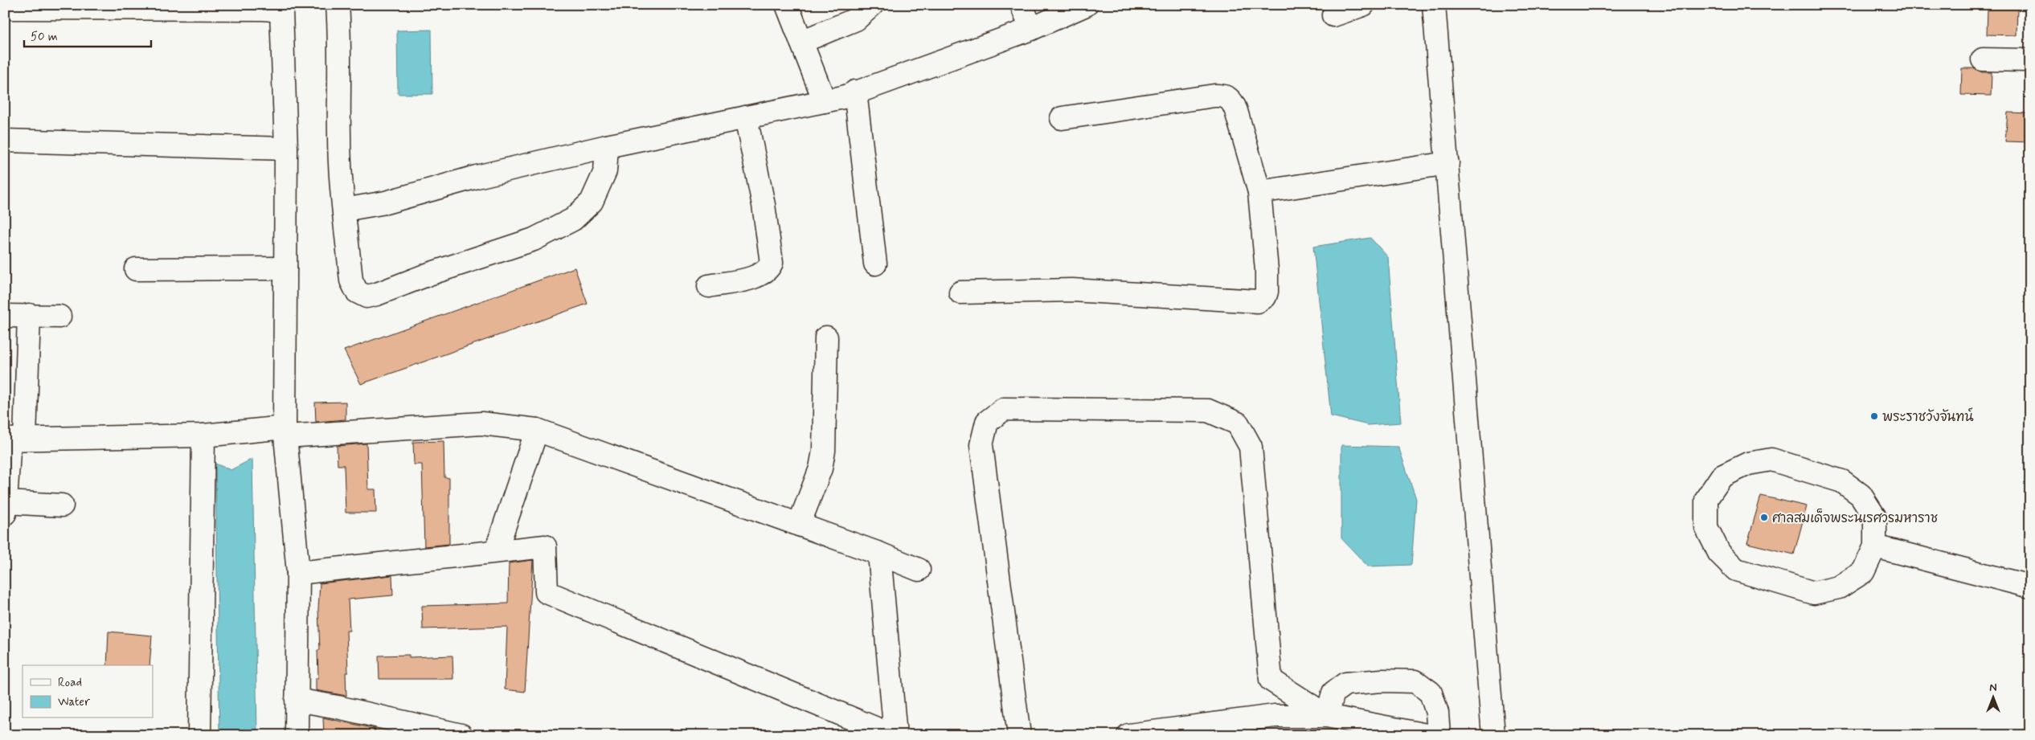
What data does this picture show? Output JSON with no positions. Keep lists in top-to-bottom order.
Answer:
{
  "places": ["พระราชวังจันทน์", "ศาลสมเด็จพระนเรศวรมหาราช"],
  "legend": ["Road", "Water"],
  "scale_bar": "50 m",
  "north": "top"
}
